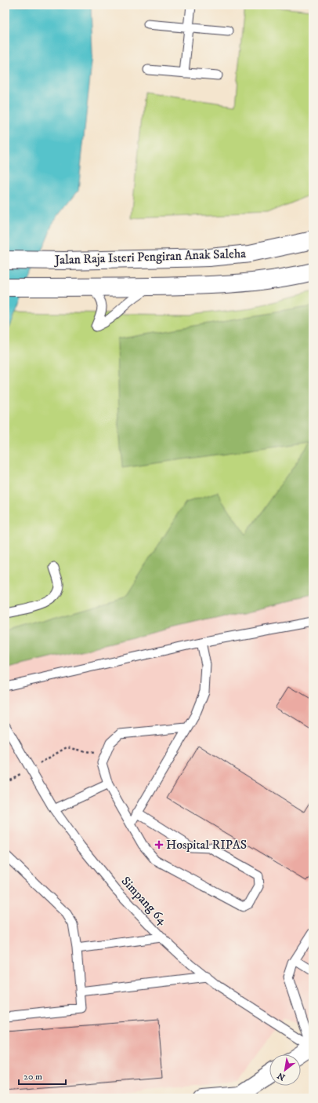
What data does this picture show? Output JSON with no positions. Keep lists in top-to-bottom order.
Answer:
{
  "streets": {
    "main road": ["Jalan Raja Isteri Pengiran Anak Saleha"],
    "lane": ["Simpang 64"]
  },
  "places": {
    "health": ["Hospital RIPAS"]
  },
  "scale_bar": "20 m",
  "north": "bottom left"
}
